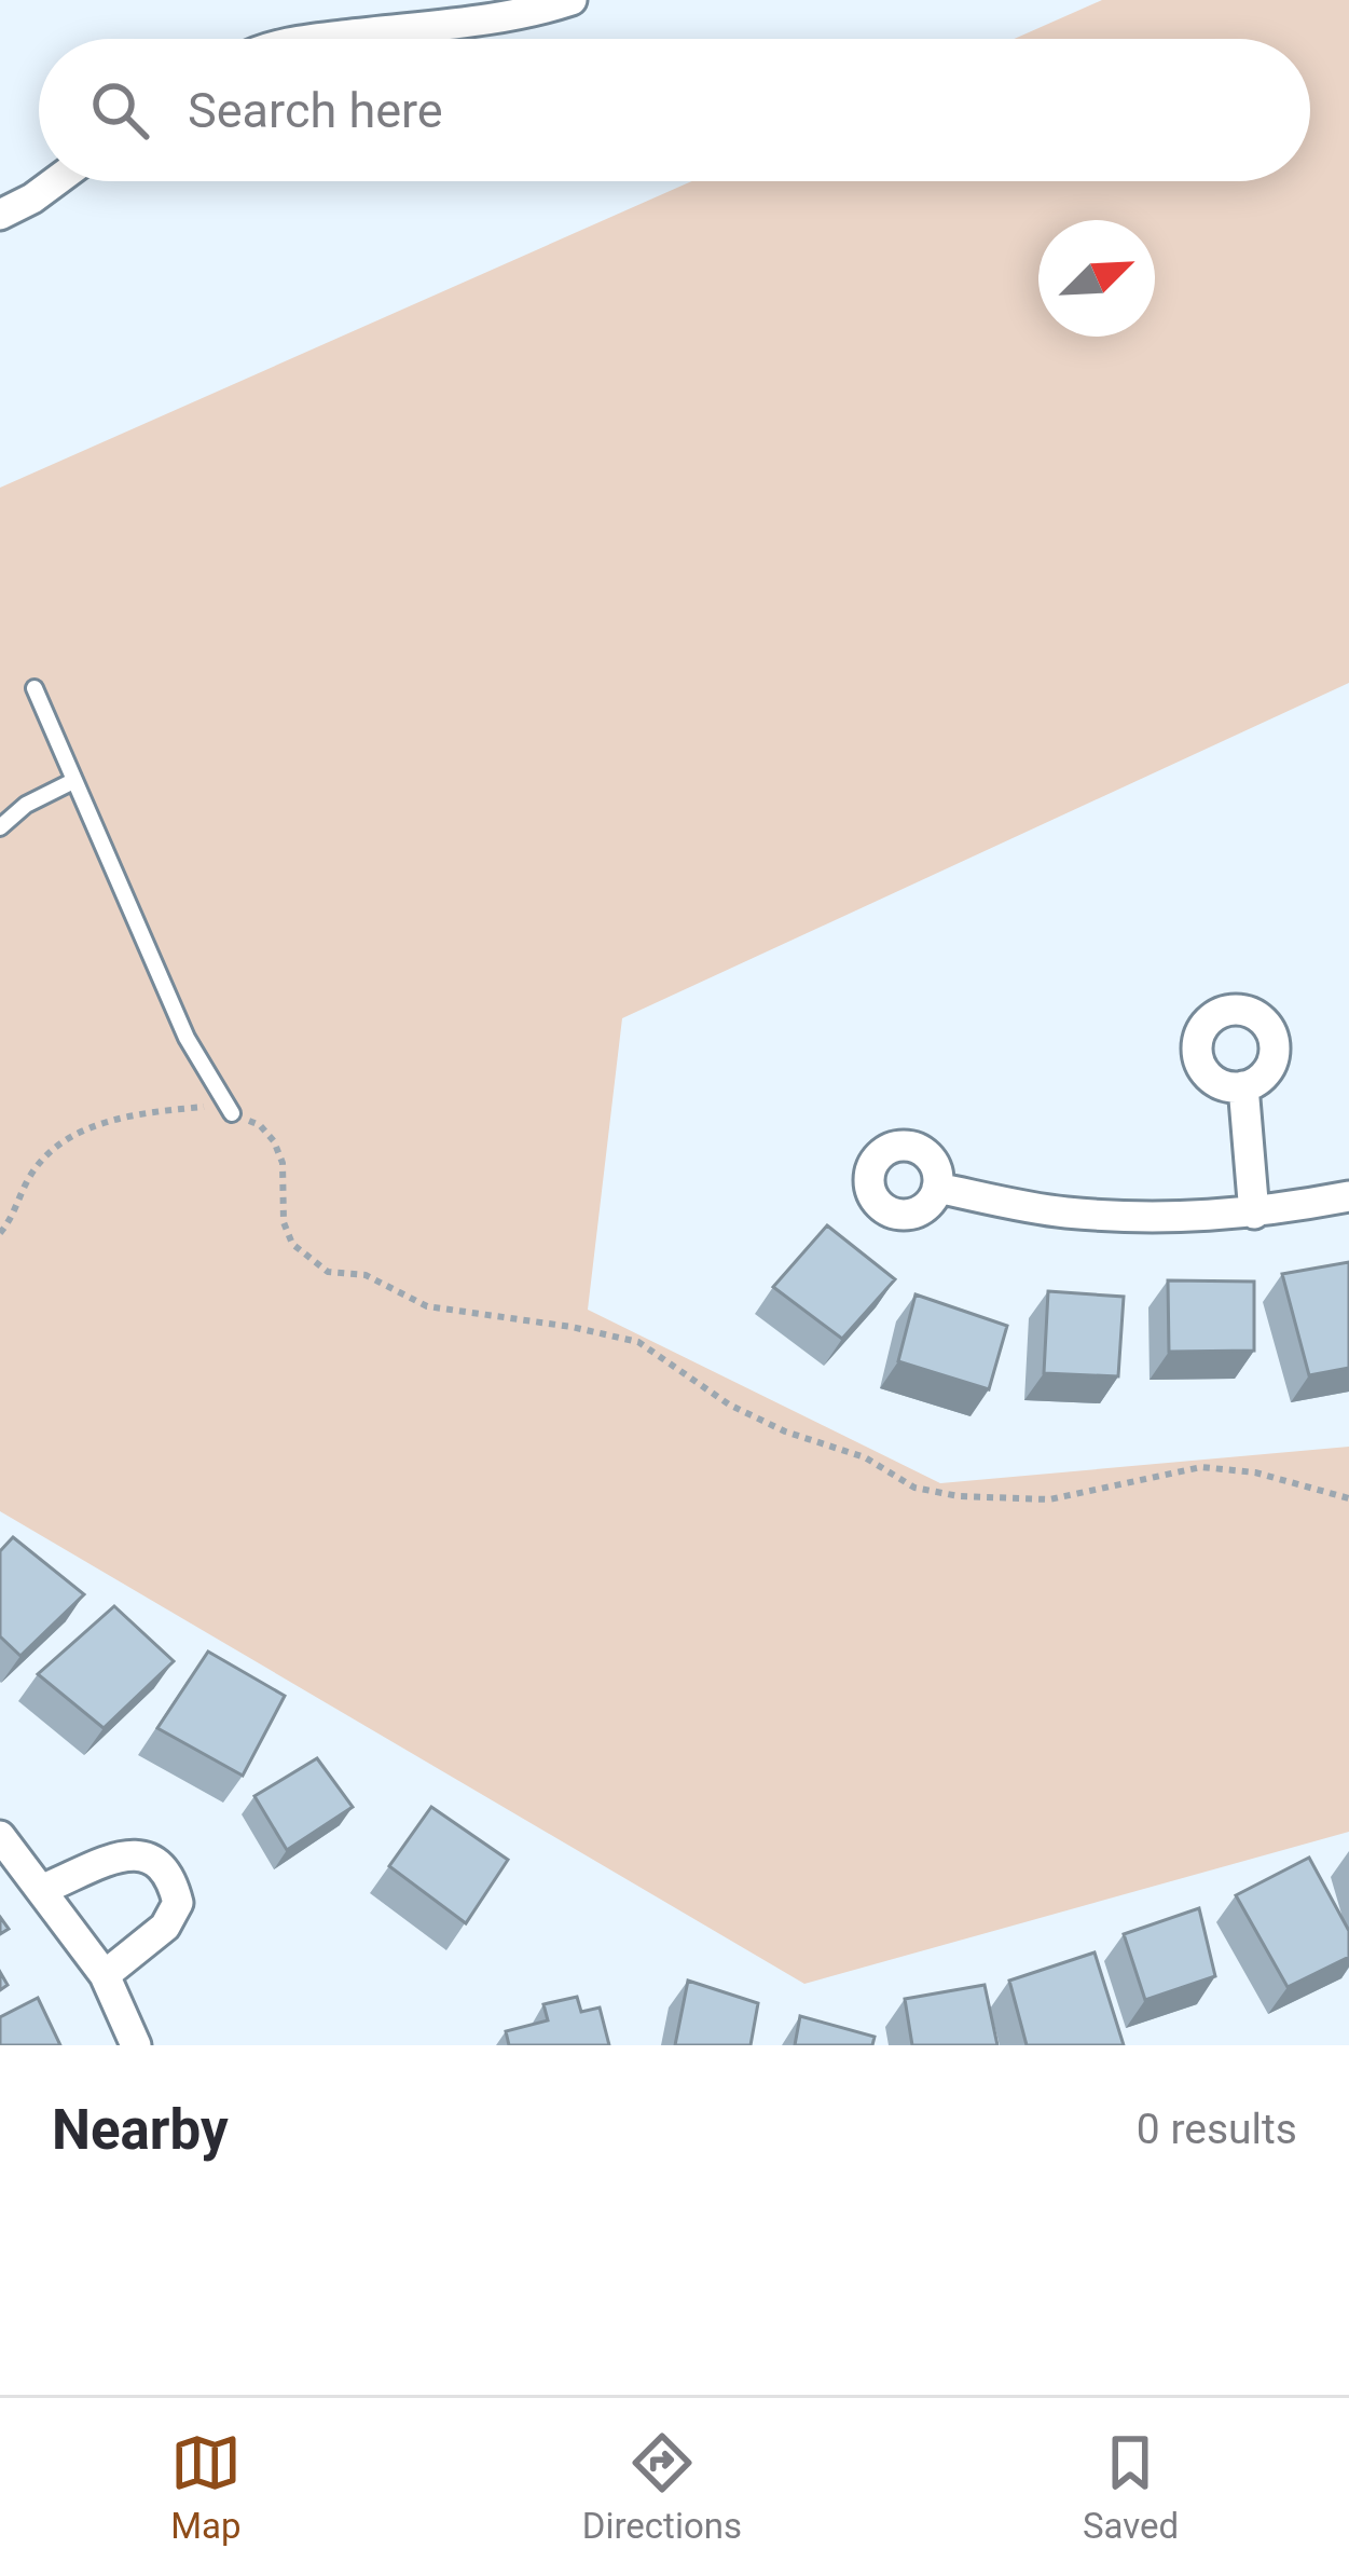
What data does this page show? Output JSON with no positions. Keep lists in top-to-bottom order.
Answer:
{
  "north": "top right",
  "page": {
    "search": "Search here",
    "heading": ["Nearby", "0 results"],
    "nav": ["Map", "Directions", "Saved"]
  }
}
